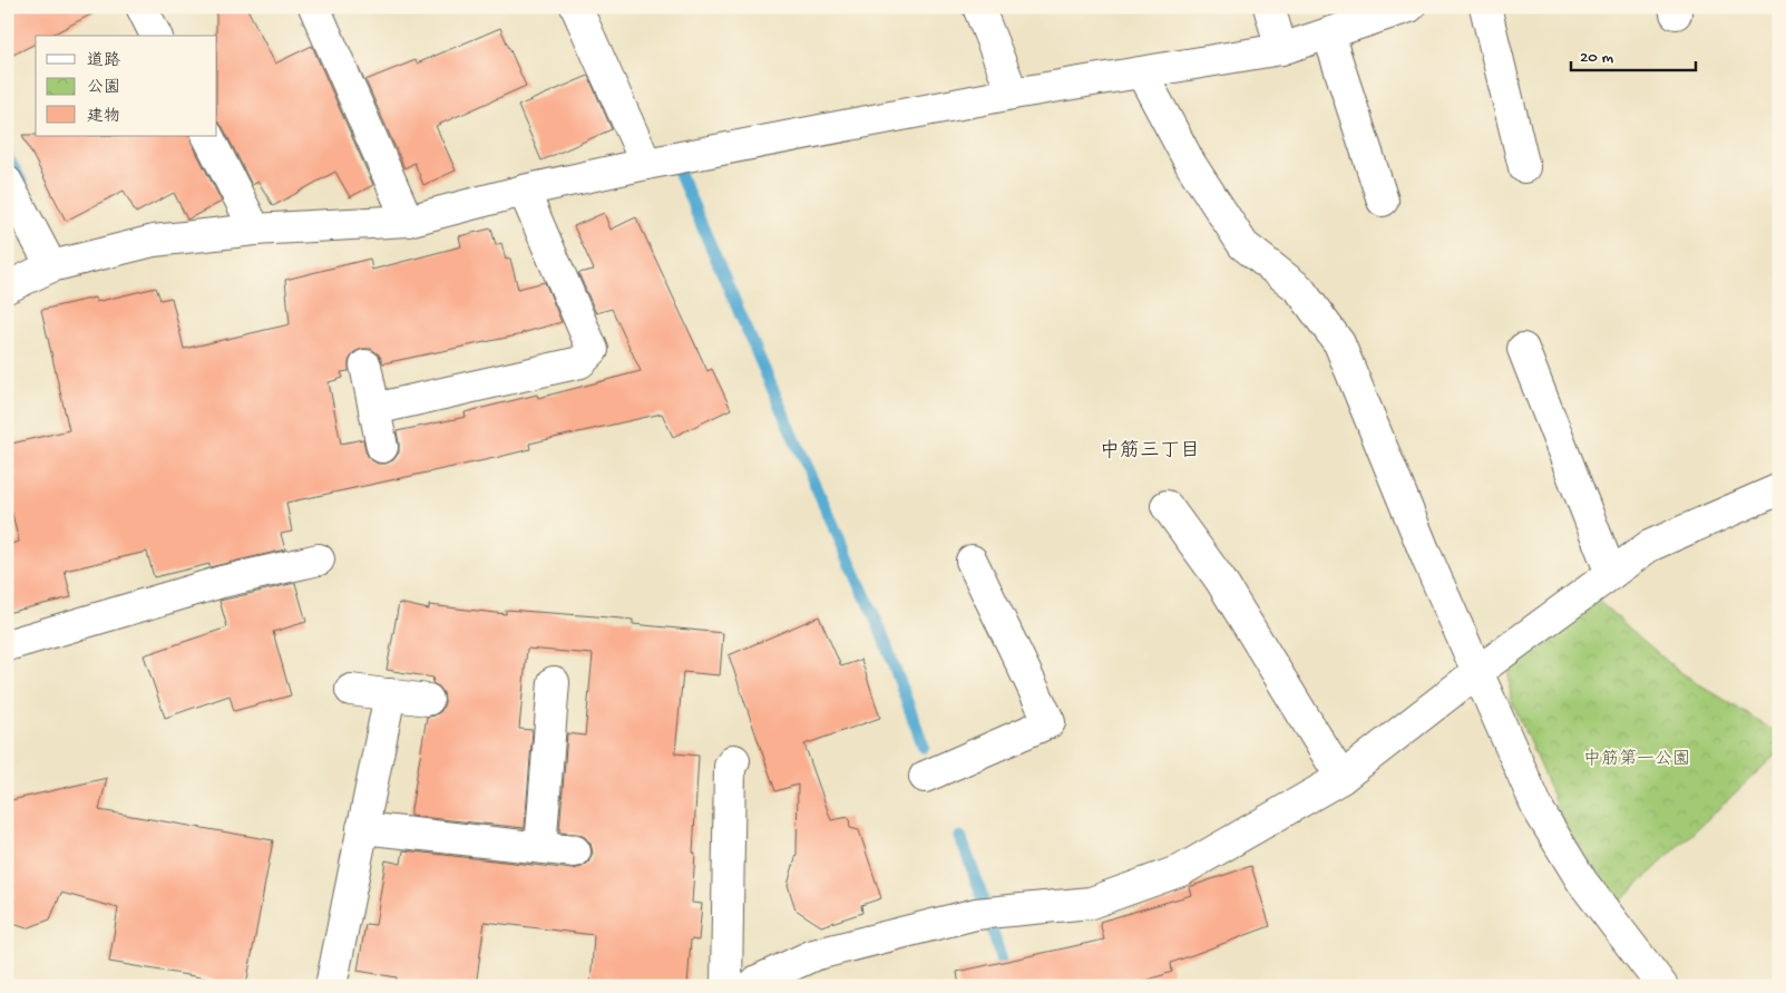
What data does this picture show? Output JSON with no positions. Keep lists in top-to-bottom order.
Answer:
{
  "districts": ["中筋三丁目"],
  "parks": ["中筋第一公園"],
  "legend": ["道路", "公園", "建物"],
  "scale_bar": "20 m"
}
